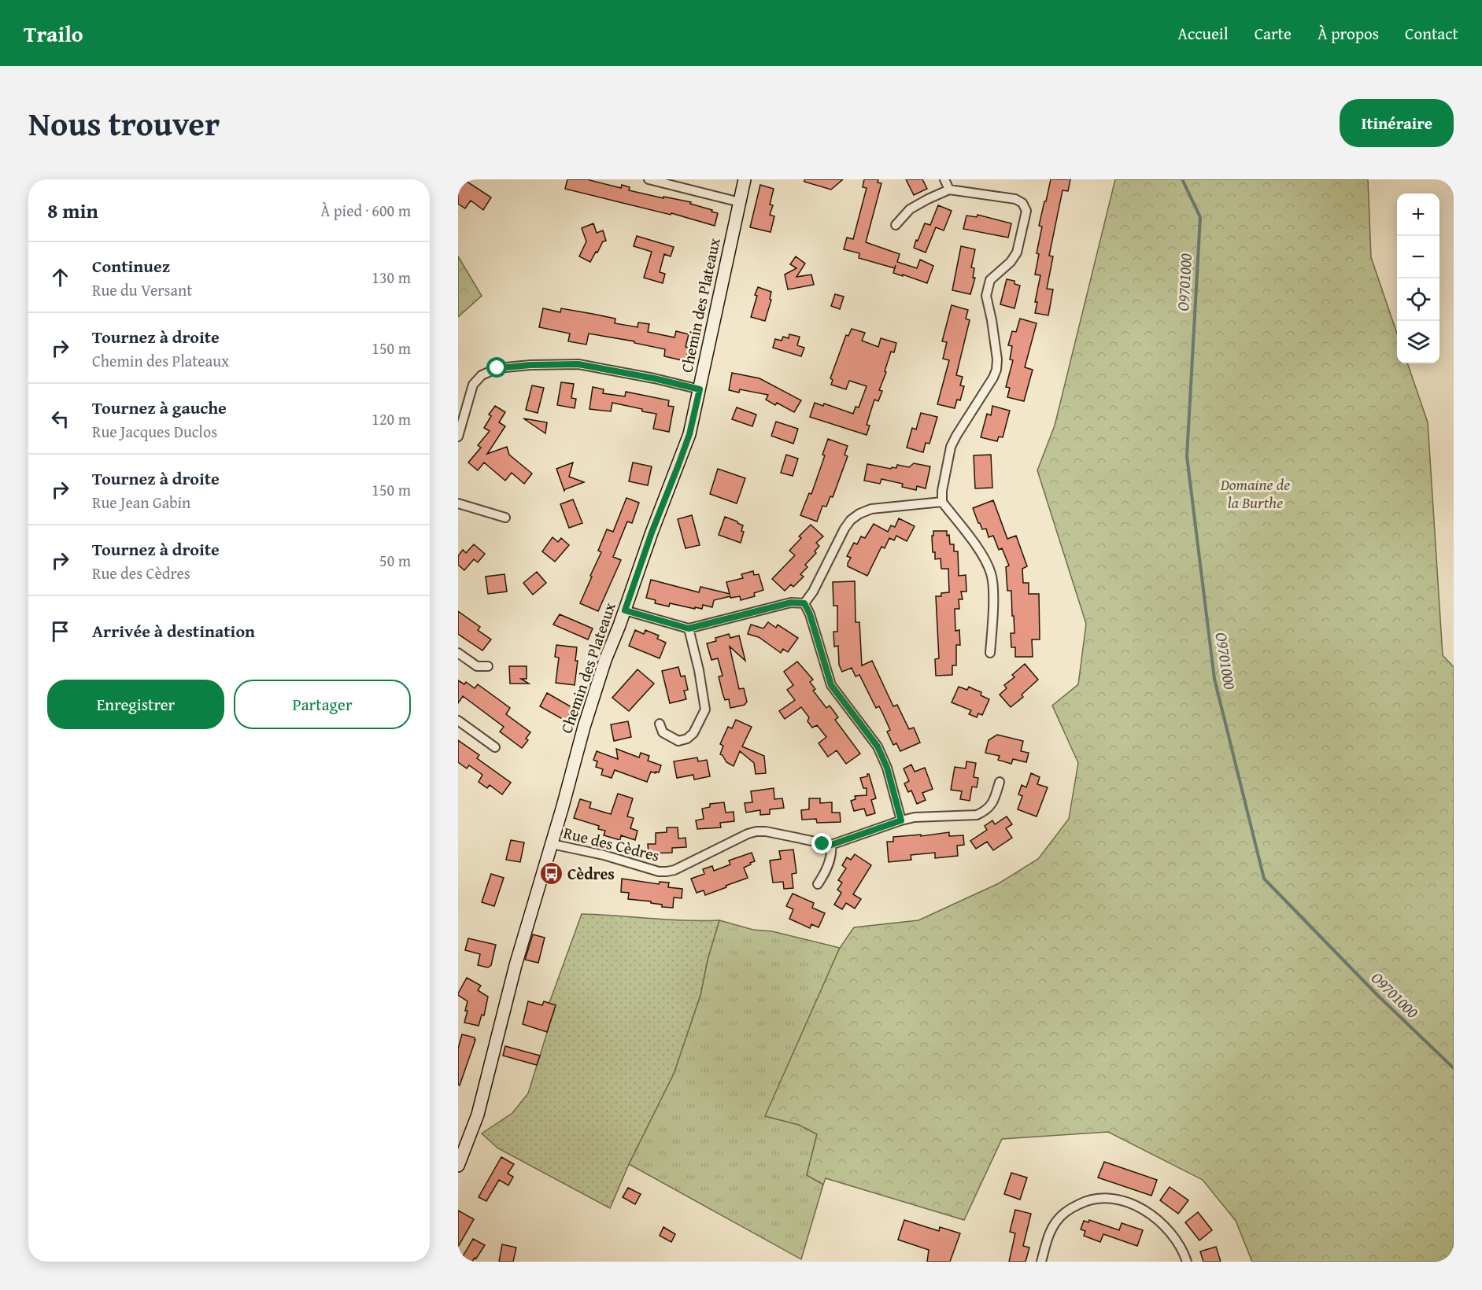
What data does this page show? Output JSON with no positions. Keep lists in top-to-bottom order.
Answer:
{
  "streets": {
    "street": ["Chemin des Plateaux", "Rue des Cèdres"]
  },
  "crossings": [
    ["Chemin des Plateaux", "Rue des Cèdres"]
  ],
  "water": ["O9701000"],
  "parks": ["Domaine de la Burthe"],
  "places": {
    "bus stop": ["Cèdres"]
  },
  "page": {
    "header": "Trailo",
    "nav": [
      "Accueil",
      "Carte",
      "À propos",
      "Contact"
    ],
    "title": "Nous trouver",
    "buttons": [
      "Itinéraire",
      ["Enregistrer", "Partager"]
    ],
    "heading": ["8 min", "À pied · 600 m"],
    "map_buttons": ["+", "−"],
    "list": [
      ["Continuez", "Rue du Versant", "130 m"],
      ["Tournez à droite", "Chemin des Plateaux", "150 m"],
      ["Tournez à gauche", "Rue Jacques Duclos", "120 m"],
      ["Tournez à droite", "Rue Jean Gabin", "150 m"],
      ["Tournez à droite", "Rue des Cèdres", "50 m"],
      "Arrivée à destination"
    ]
  }
}
